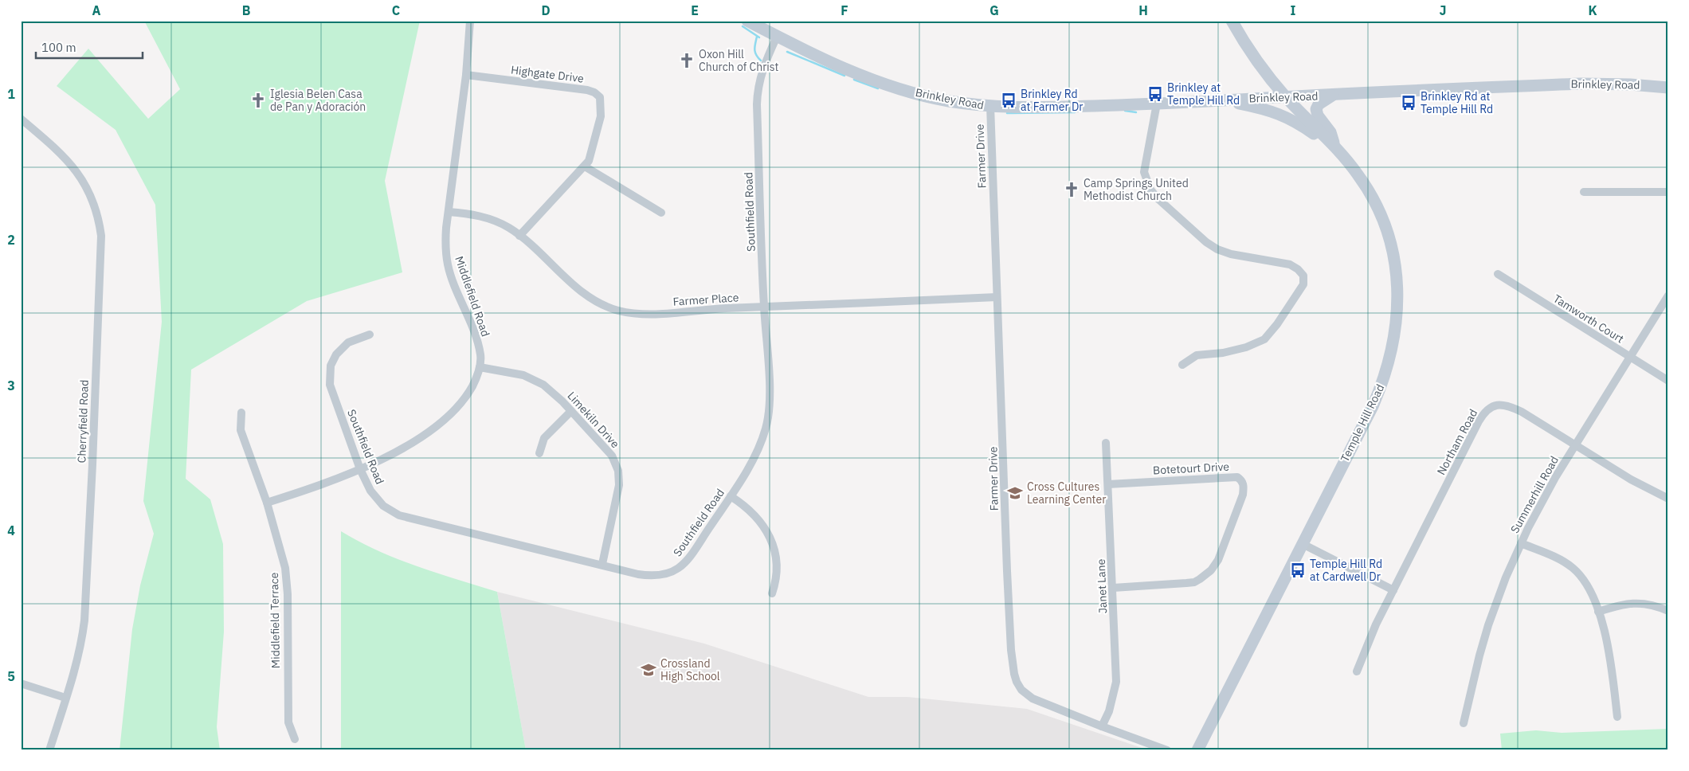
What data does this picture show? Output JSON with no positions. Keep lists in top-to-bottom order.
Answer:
{
  "streets": {
    "main road": ["Brinkley Road", "Temple Hill Road"],
    "street": [
      "Highgate Drive",
      "Farmer Drive",
      "Southfield Road",
      "Middlefield Road",
      "Farmer Place",
      "Tamworth Court",
      "Limekiln Drive",
      "Cherryfield Road",
      "Northam Road",
      "Botetourt Drive",
      "Summerhill Road",
      "Janet Lane",
      "Middlefield Terrace"
    ]
  },
  "crossings": [
    ["Highgate Drive", "Middlefield Road"],
    ["Highgate Drive", "Farmer Place"],
    ["Brinkley Road", "Farmer Drive"],
    ["Brinkley Road", "Southfield Road"],
    ["Brinkley Road", "Temple Hill Road"],
    ["Farmer Drive", "Farmer Place"],
    ["Farmer Drive", "Janet Lane"],
    ["Southfield Road", "Middlefield Road"],
    ["Southfield Road", "Farmer Place"],
    ["Southfield Road", "Limekiln Drive"],
    ["Middlefield Road", "Farmer Place"],
    ["Middlefield Road", "Limekiln Drive"],
    ["Middlefield Road", "Middlefield Terrace"],
    ["Tamworth Court", "Summerhill Road"],
    ["Northam Road", "Summerhill Road"],
    ["Botetourt Drive", "Janet Lane"]
  ],
  "places": {
    "church": ["Oxon Hill Church of Christ", "Iglesia Belen Casa de Pan y Adoración", "Camp Springs United Methodist Church"],
    "bus stop": [
      "Brinkley at Temple Hill Rd",
      "Brinkley Rd at Farmer Dr",
      "Brinkley Rd at Temple Hill Rd",
      "Temple Hill Rd at Cardwell Dr"
    ],
    "school or university": ["Cross Cultures Learning Center", "Crossland High School"]
  },
  "scale_bar": "100 m",
  "grid": {
    "columns": [
      "A",
      "B",
      "C",
      "D",
      "E",
      "F",
      "G",
      "H",
      "I",
      "J",
      "K"
    ],
    "rows": [
      "1",
      "2",
      "3",
      "4",
      "5"
    ]
  }
}
